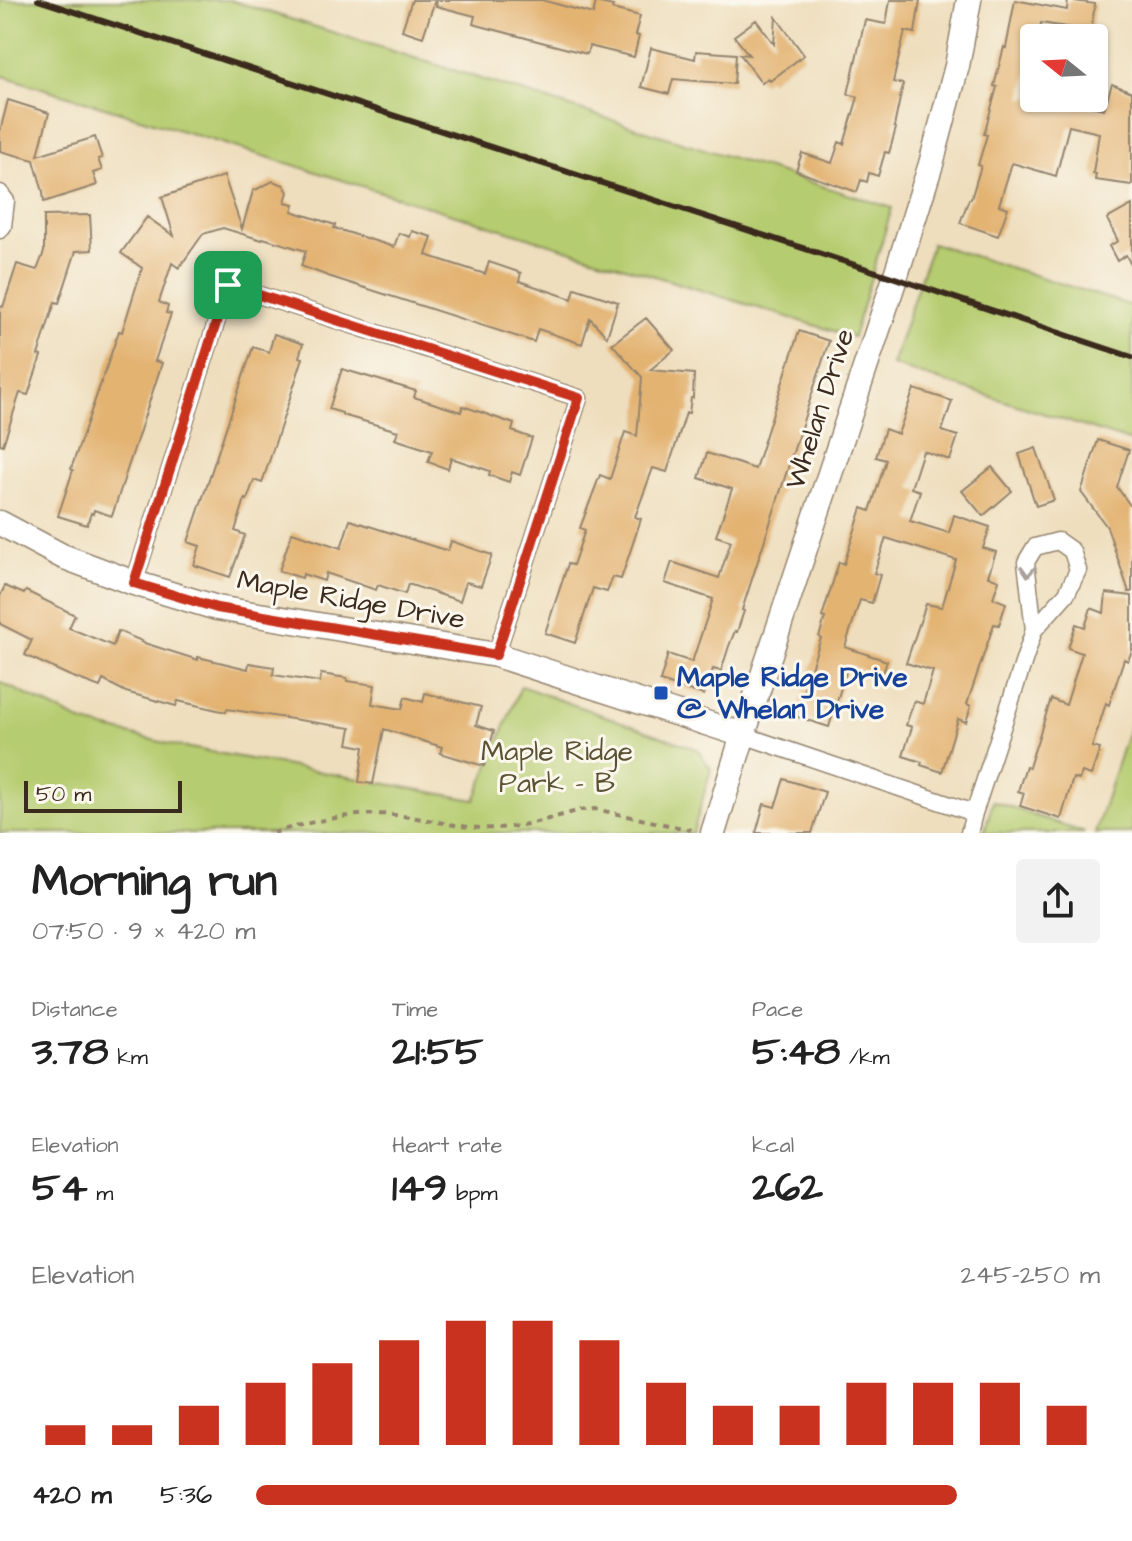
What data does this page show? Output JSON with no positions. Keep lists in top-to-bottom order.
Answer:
{
  "streets": {
    "street": ["Whelan Drive", "Maple Ridge Drive"]
  },
  "crossings": [
    ["Whelan Drive", "Maple Ridge Drive"]
  ],
  "parks": ["Maple Ridge Park - B"],
  "places": {
    "transit": ["Maple Ridge Drive @ Whelan Drive"]
  },
  "scale_bar": "50 m",
  "north": "left",
  "page": {
    "scale": "50 m",
    "heading": ["Morning run", "07:50 · 9 × 420 m"],
    "stats": [
      ["Distance", "3.78 km"],
      ["Time", "21:55"],
      ["Pace", "5:48 /km"],
      ["Elevation", "54 m"],
      ["Heart rate", "149 bpm"],
      ["kcal", "262"]
    ],
    "chart": ["Elevation", "245–250 m"],
    "list": [
      {
        "name": "420 m",
        "note": "5:36"
      }
    ]
  }
}
